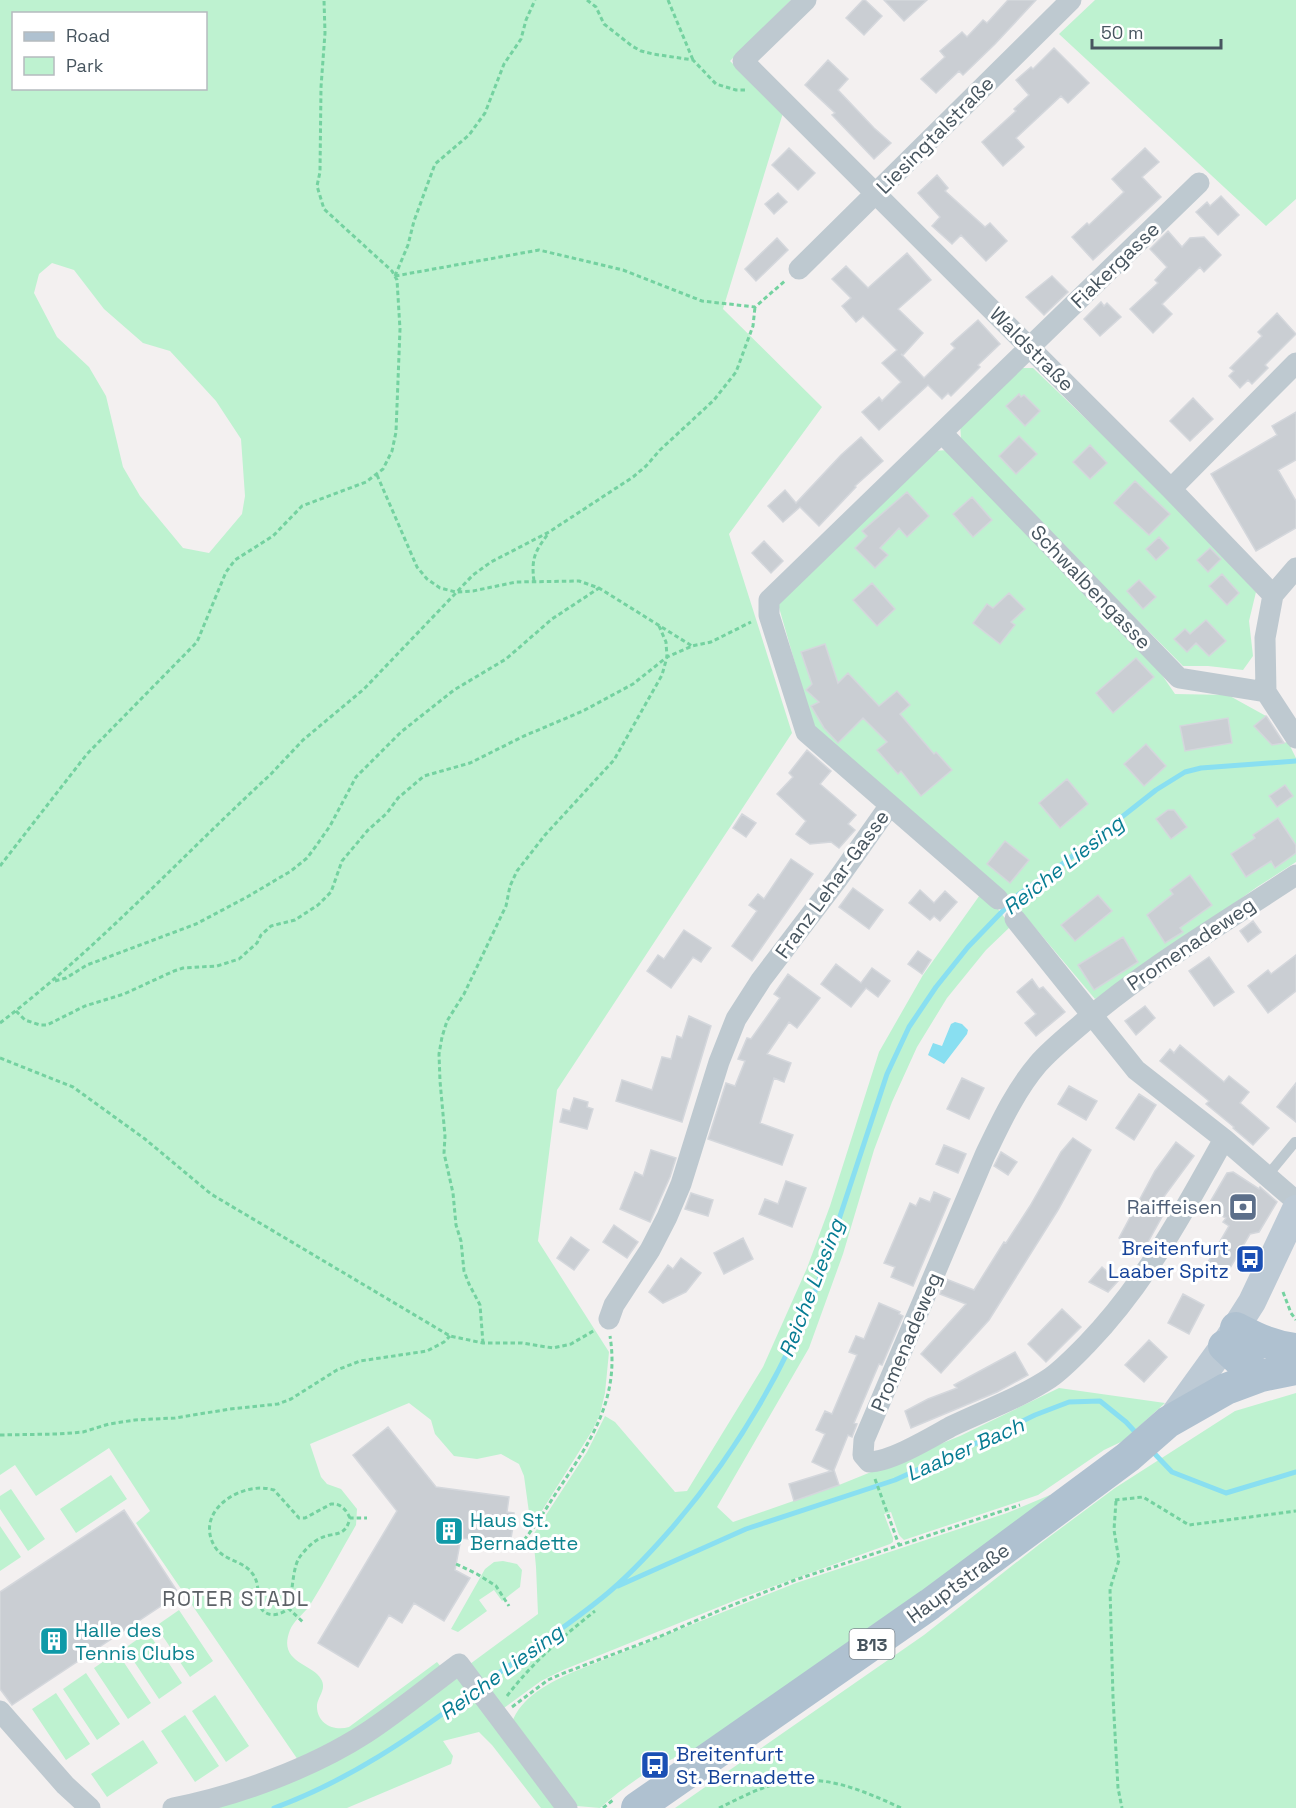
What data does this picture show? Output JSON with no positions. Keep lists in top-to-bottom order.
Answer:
{
  "streets": {
    "main road": ["Hauptstraße", "B13"],
    "street": [
      "Liesingtalstraße",
      "Fiakergasse",
      "Waldstraße",
      "Schwalbengasse",
      "Franz Lehar-Gasse",
      "Promenadeweg"
    ]
  },
  "crossings": [
    ["Liesingtalstraße", "Waldstraße"],
    ["Fiakergasse", "Waldstraße"],
    ["Hauptstraße", "B13"]
  ],
  "districts": ["ROTER STADL"],
  "water": ["Reiche Liesing", "Laaber Bach"],
  "places": {
    "bank": ["Raiffeisen"],
    "bus stop": ["Breitenfurt Laaber Spitz", "Breitenfurt St. Bernadette"],
    "building": ["Haus St. Bernadette", "Halle des Tennis Clubs"]
  },
  "legend": ["Road", "Park"],
  "scale_bar": "50 m"
}
